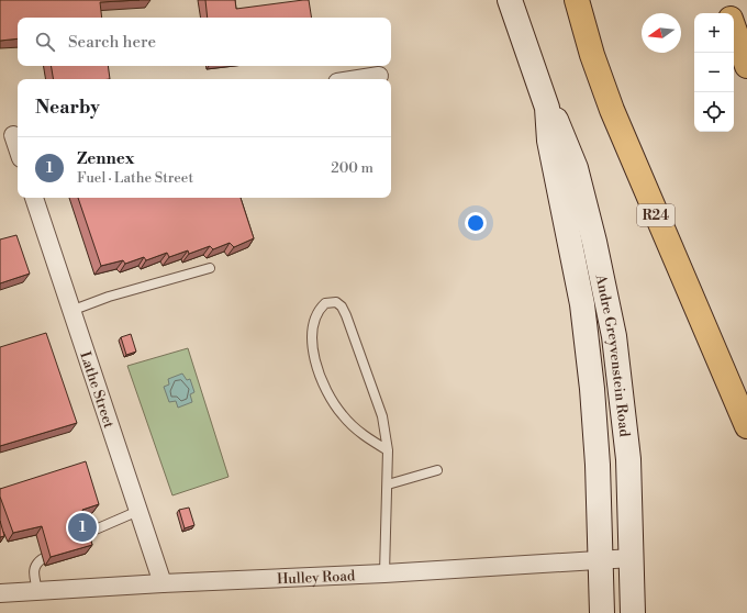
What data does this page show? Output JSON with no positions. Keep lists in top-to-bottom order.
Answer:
{
  "streets": {
    "highway": ["R24"],
    "main road": ["Andre Greyvenstein Road"],
    "street": ["Lathe Street", "Hulley Road"]
  },
  "crossings": [
    ["Andre Greyvenstein Road", "Hulley Road"],
    ["Lathe Street", "Hulley Road"]
  ],
  "north": "left",
  "page": {
    "map_buttons": ["+", "−"],
    "search": "Search here",
    "heading": "Nearby",
    "list": [
      {
        "mark": "1",
        "name": "Zennex",
        "note": "Fuel · Lathe Street",
        "value": "200 m"
      }
    ],
    "pins": "1"
  }
}
